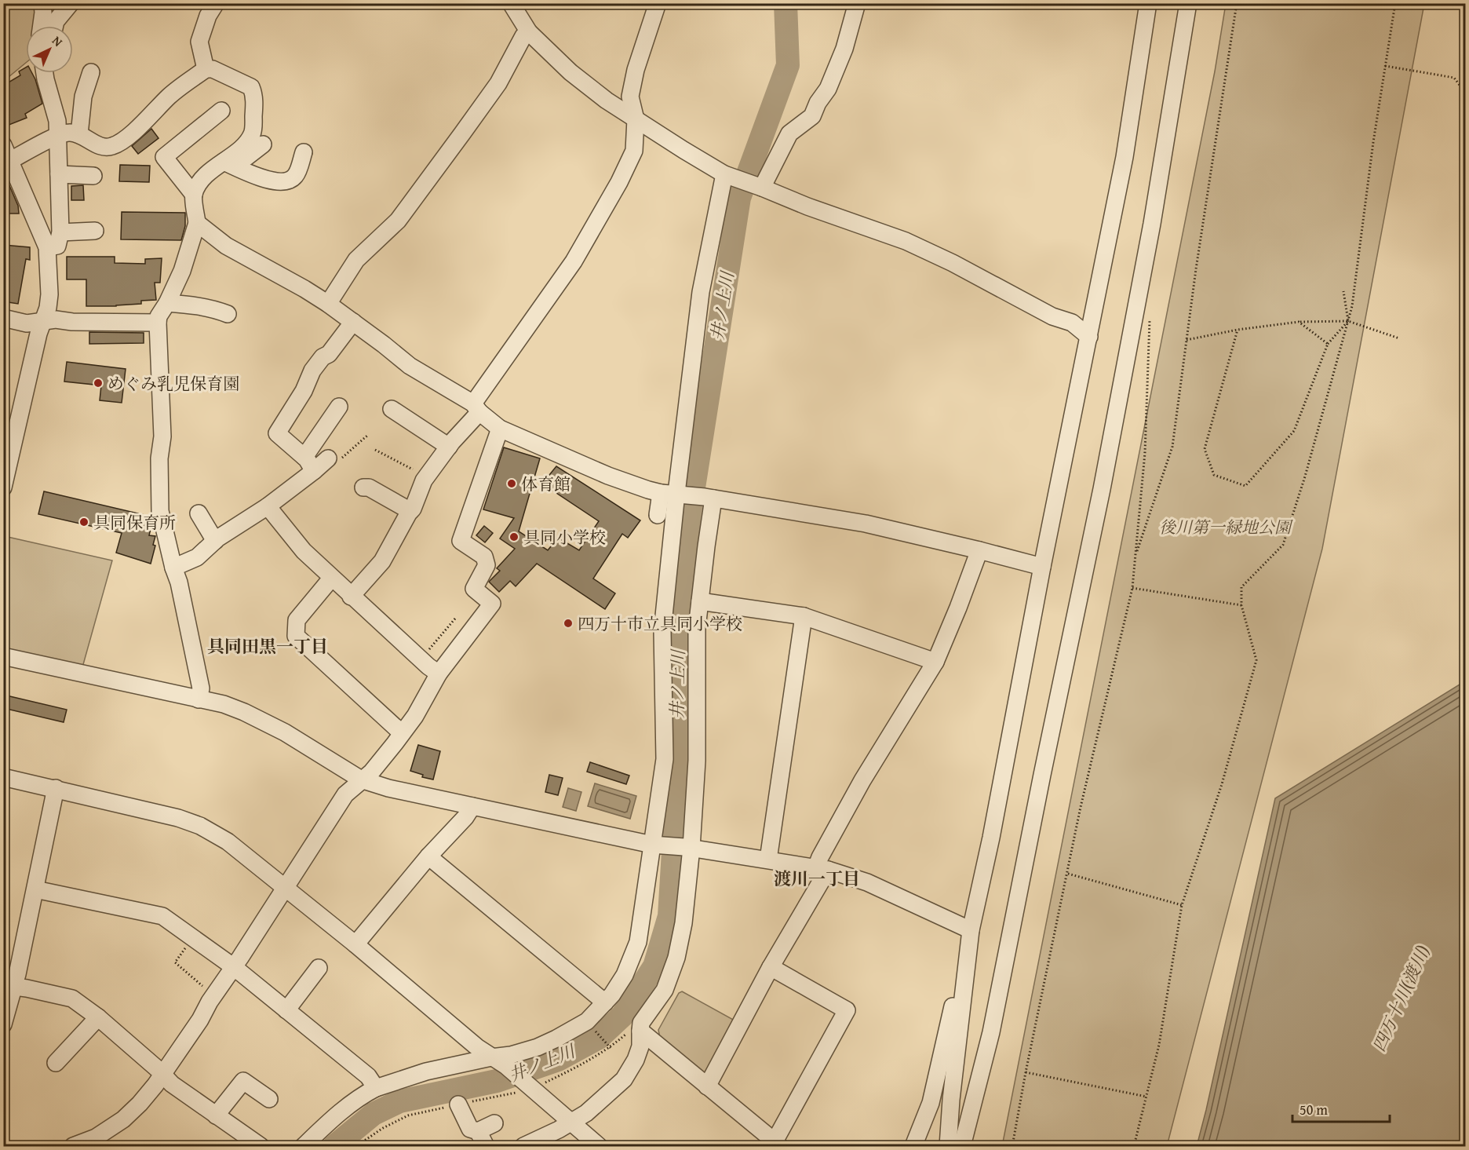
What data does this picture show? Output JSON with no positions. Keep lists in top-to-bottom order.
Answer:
{
  "districts": ["具同田黒一丁目", "渡川一丁目"],
  "water": ["井ノ上川", "四万十川(渡川)"],
  "parks": ["後川第一緑地公園"],
  "places": [
    "めぐみ乳児保育園",
    "体育館",
    "具同保育所",
    "具同小学校",
    "四万十市立具同小学校"
  ],
  "scale_bar": "50 m",
  "north": "top right"
}
